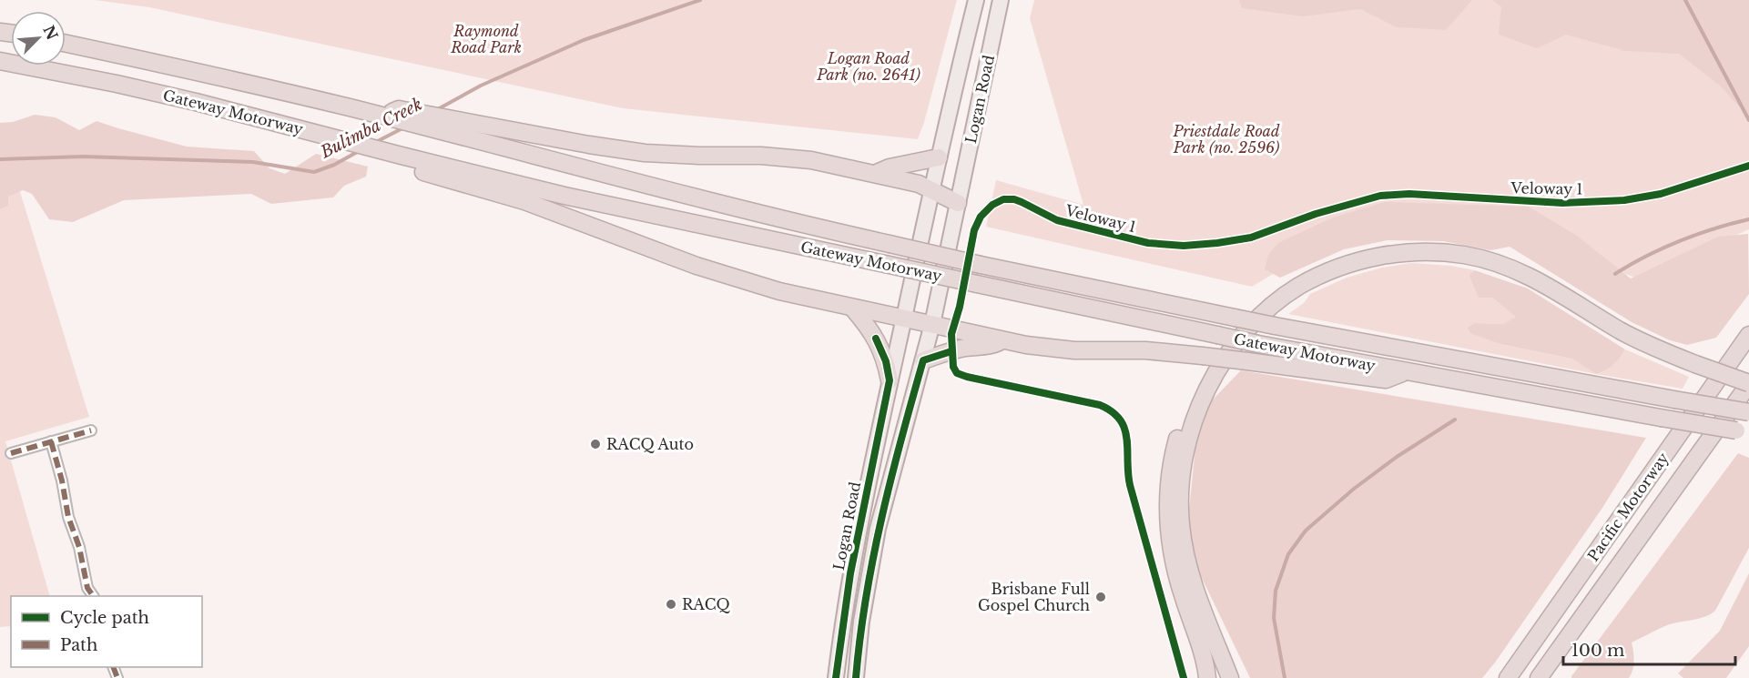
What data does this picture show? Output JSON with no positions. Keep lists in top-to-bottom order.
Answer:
{
  "streets": {
    "highway": ["Gateway Motorway", "Pacific Motorway"],
    "main road": ["Logan Road"],
    "cycle path": ["Veloway 1"]
  },
  "water": ["Bulimba Creek"],
  "parks": ["Raymond Road Park", "Logan Road Park (no. 2641)", "Priestdale Road Park (no. 2596)"],
  "places": ["RACQ Auto", "Brisbane Full Gospel Church", "RACQ"],
  "legend": ["Cycle path", "Path"],
  "scale_bar": "100 m",
  "north": "top right"
}
